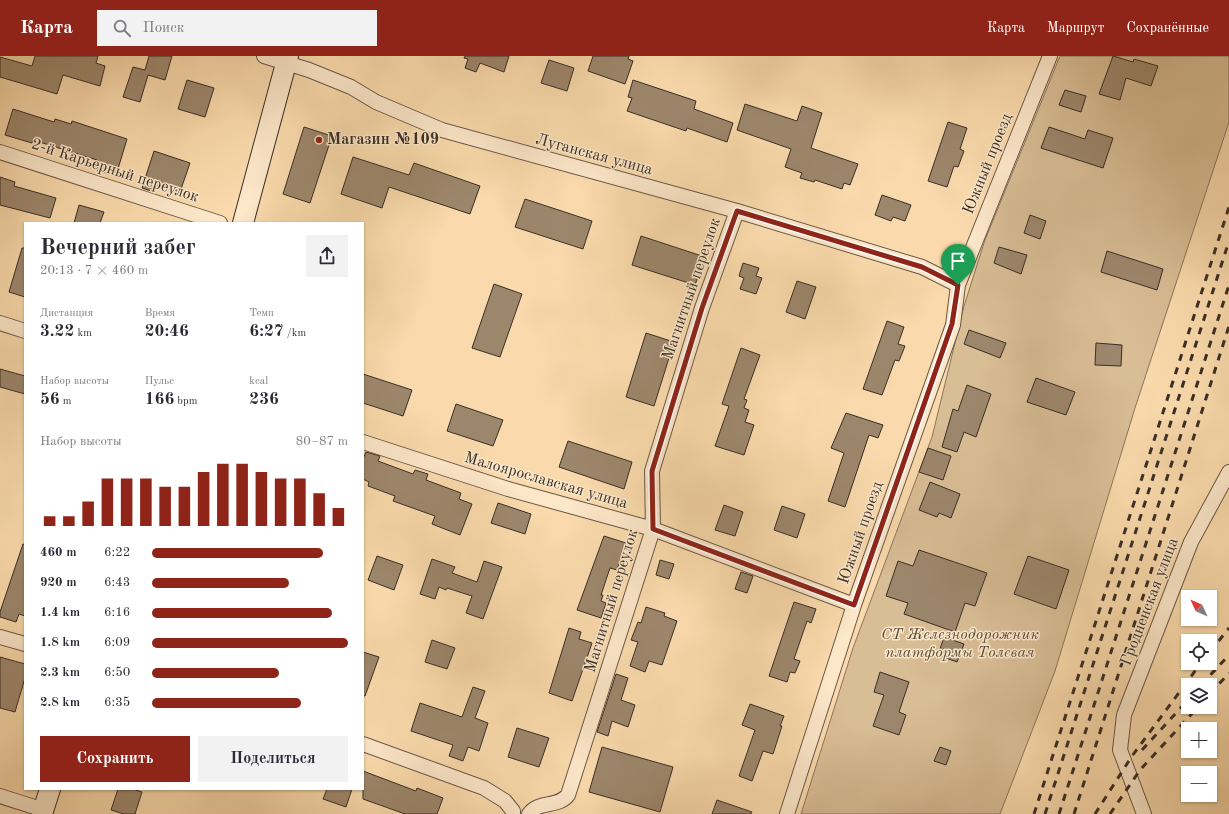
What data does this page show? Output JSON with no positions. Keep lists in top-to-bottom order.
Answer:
{
  "streets": {
    "street": [
      "Луганская улица",
      "Южный проезд",
      "2-й Карьерный переулок",
      "Магнитный переулок",
      "Малоярославская улица",
      "Гродненская улица"
    ]
  },
  "crossings": [
    ["Луганская улица", "Южный проезд"],
    ["Луганская улица", "Магнитный переулок"],
    ["Южный проезд", "Малоярославская улица"],
    ["Магнитный переулок", "Малоярославская улица"]
  ],
  "parks": ["СТ Железнодорожник платформы Толевая"],
  "places": ["Магазин №109"],
  "north": "top left",
  "page": {
    "header": "Карта",
    "search": "Поиск",
    "nav": ["Карта", "Маршрут", "Сохранённые"],
    "heading": ["Вечерний забег", "20:13 · 7 × 460 m"],
    "stats": [
      ["Дистанция", "3.22 km"],
      ["Время", "20:46"],
      ["Темп", "6:27 /km"],
      ["Набор высоты", "56 m"],
      ["Пульс", "166 bpm"],
      ["kcal", "236"]
    ],
    "chart": ["Набор высоты", "80–87 m"],
    "list": [
      {
        "name": "460 m",
        "note": "6:22"
      },
      {
        "name": "920 m",
        "note": "6:43"
      },
      {
        "name": "1.4 km",
        "note": "6:16"
      },
      {
        "name": "1.8 km",
        "note": "6:09"
      },
      {
        "name": "2.3 km",
        "note": "6:50"
      },
      {
        "name": "2.8 km",
        "note": "6:35"
      }
    ],
    "map_buttons": ["+", "−"],
    "buttons": ["Сохранить", "Поделиться"]
  }
}
